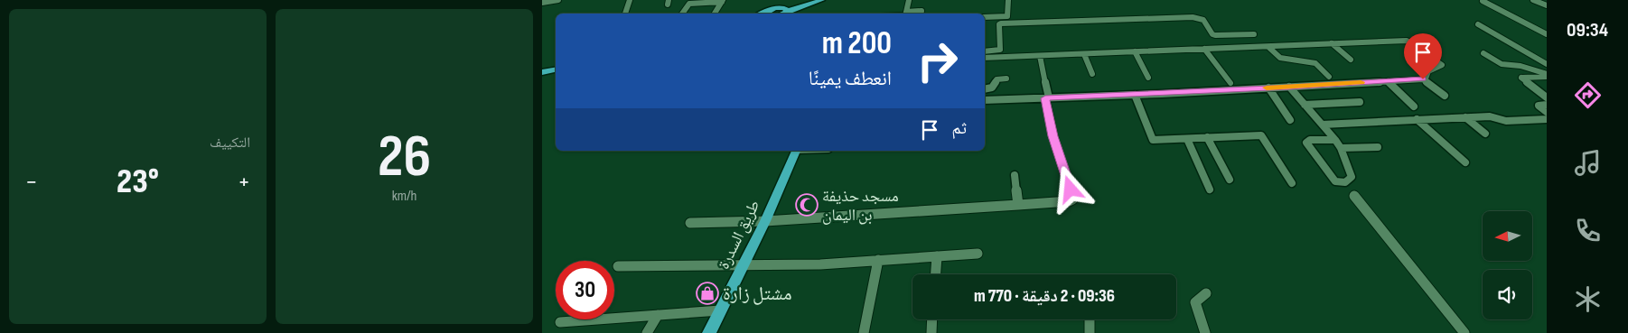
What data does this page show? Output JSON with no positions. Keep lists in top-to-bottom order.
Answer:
{
  "streets": {
    "main road": ["طريق السدرة"]
  },
  "places": {
    "mosque": ["مسجد حذيفة بن اليمان"],
    "shop": ["مشتل زارة"]
  },
  "north": "left",
  "page": {
    "tabs": "09:34",
    "tile": [
      ["26", "km/h"],
      "التكييف"
    ],
    "turn": ["200 m", "انعطف يمينًا"],
    "then": "ثم",
    "heat": ["−", "23°", "+"],
    "limit": "30",
    "trip": "09:36 · 2 دقيقة · 770 m"
  }
}
